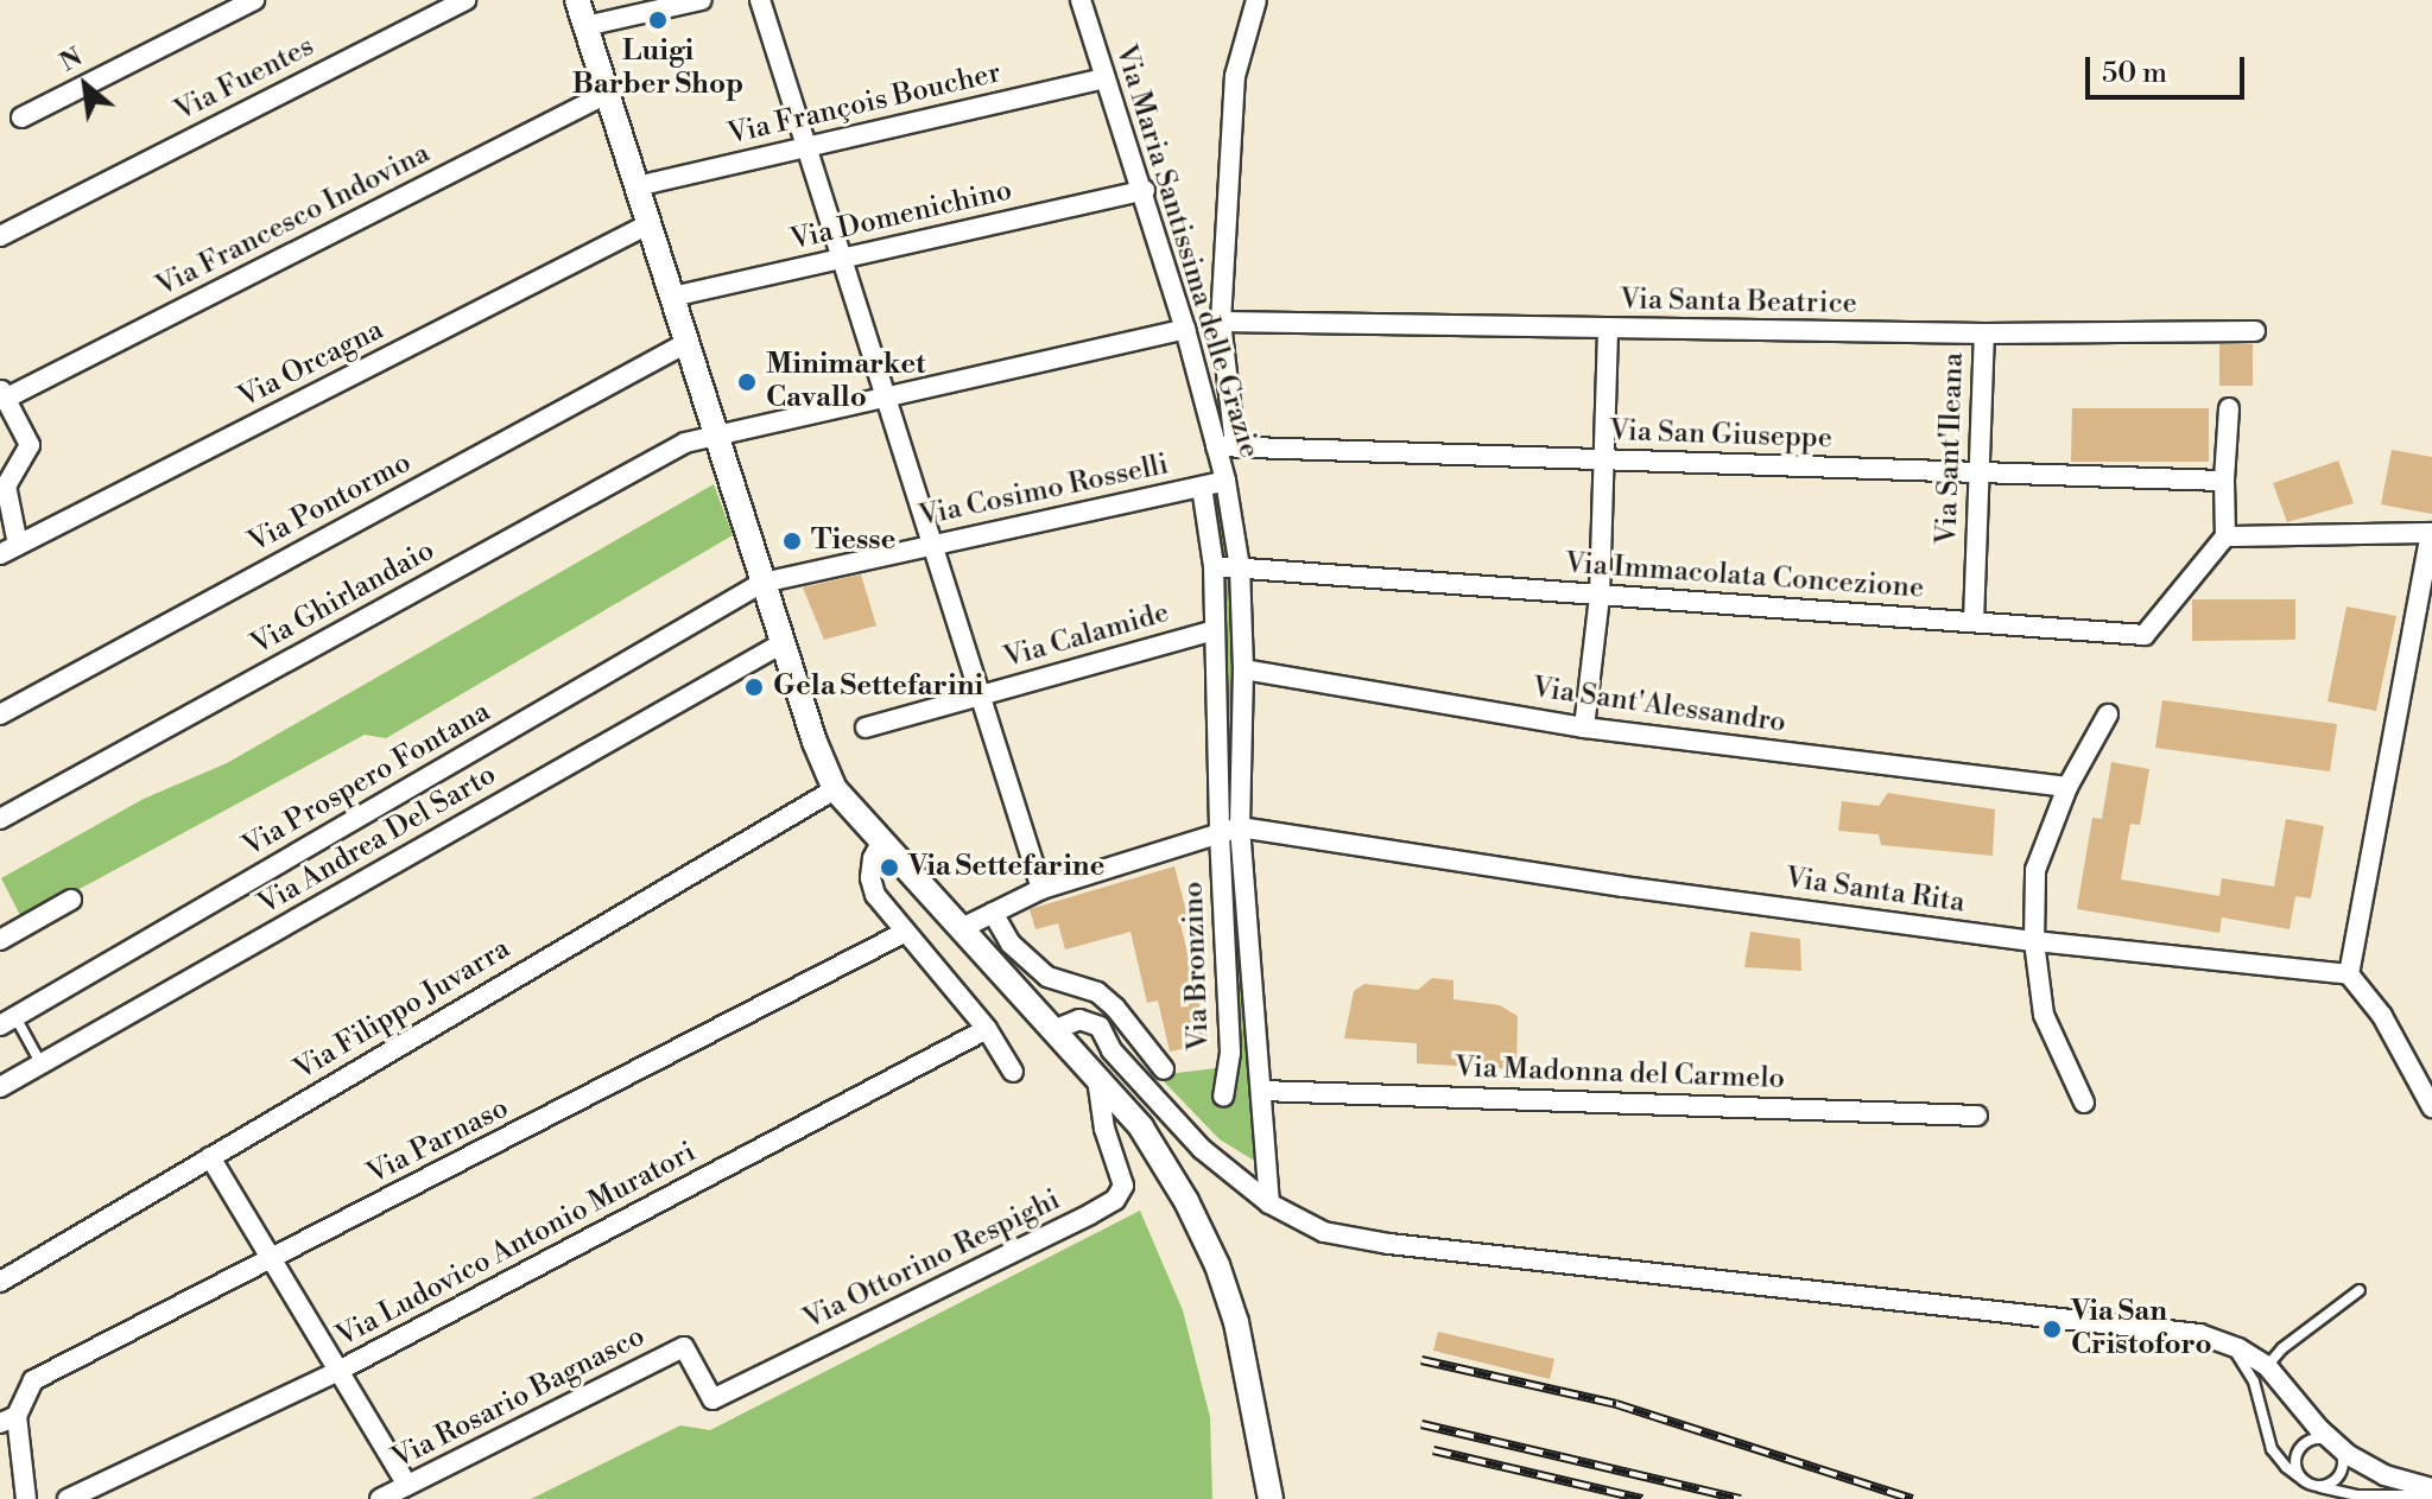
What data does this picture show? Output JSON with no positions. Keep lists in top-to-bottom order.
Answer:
{
  "streets": {
    "street": [
      "Via Fuentes",
      "Via François Boucher",
      "Via Domenichino",
      "Via Francesco Indovina",
      "Via Maria Santissima delle Grazie",
      "Via Santa Beatrice",
      "Via Orcagna",
      "Via San Giuseppe",
      "Via Sant'Ileana",
      "Via Cosimo Rosselli",
      "Via Pontormo",
      "Via Immacolata Concezione",
      "Via Ghirlandaio",
      "Via Calamide",
      "Via Sant'Alessandro",
      "Via Prospero Fontana",
      "Via Andrea Del Sarto",
      "Via Santa Rita",
      "Via Bronzino",
      "Via Filippo Juvarra",
      "Via Madonna del Carmelo",
      "Via Parnaso",
      "Via Ludovico Antonio Muratori",
      "Via Ottorino Respighi",
      "Via Rosario Bagnasco"
    ]
  },
  "crossings": [
    ["Via François Boucher", "Via Maria Santissima delle Grazie"],
    ["Via Domenichino", "Via Maria Santissima delle Grazie"],
    ["Via Maria Santissima delle Grazie", "Via Santa Beatrice"],
    ["Via Maria Santissima delle Grazie", "Via San Giuseppe"],
    ["Via Maria Santissima delle Grazie", "Via Cosimo Rosselli"],
    ["Via Maria Santissima delle Grazie", "Via Immacolata Concezione"],
    ["Via Maria Santissima delle Grazie", "Via Ghirlandaio"],
    ["Via Maria Santissima delle Grazie", "Via Calamide"],
    ["Via Maria Santissima delle Grazie", "Via Sant'Alessandro"],
    ["Via Maria Santissima delle Grazie", "Via Santa Rita"],
    ["Via Maria Santissima delle Grazie", "Via Bronzino"],
    ["Via Maria Santissima delle Grazie", "Via Madonna del Carmelo"],
    ["Via Santa Beatrice", "Via Sant'Ileana"],
    ["Via San Giuseppe", "Via Sant'Ileana"],
    ["Via Sant'Ileana", "Via Immacolata Concezione"],
    ["Via Cosimo Rosselli", "Via Prospero Fontana"],
    ["Via Santa Rita", "Via Bronzino"],
    ["Via Ottorino Respighi", "Via Rosario Bagnasco"]
  ],
  "places": [
    "Luigi Barber Shop",
    "Minimarket Cavallo",
    "Tiesse",
    "Gela Settefarini",
    "Via Settefarine",
    "Via San Cristoforo"
  ],
  "scale_bar": "50 m",
  "north": "top left"
}
